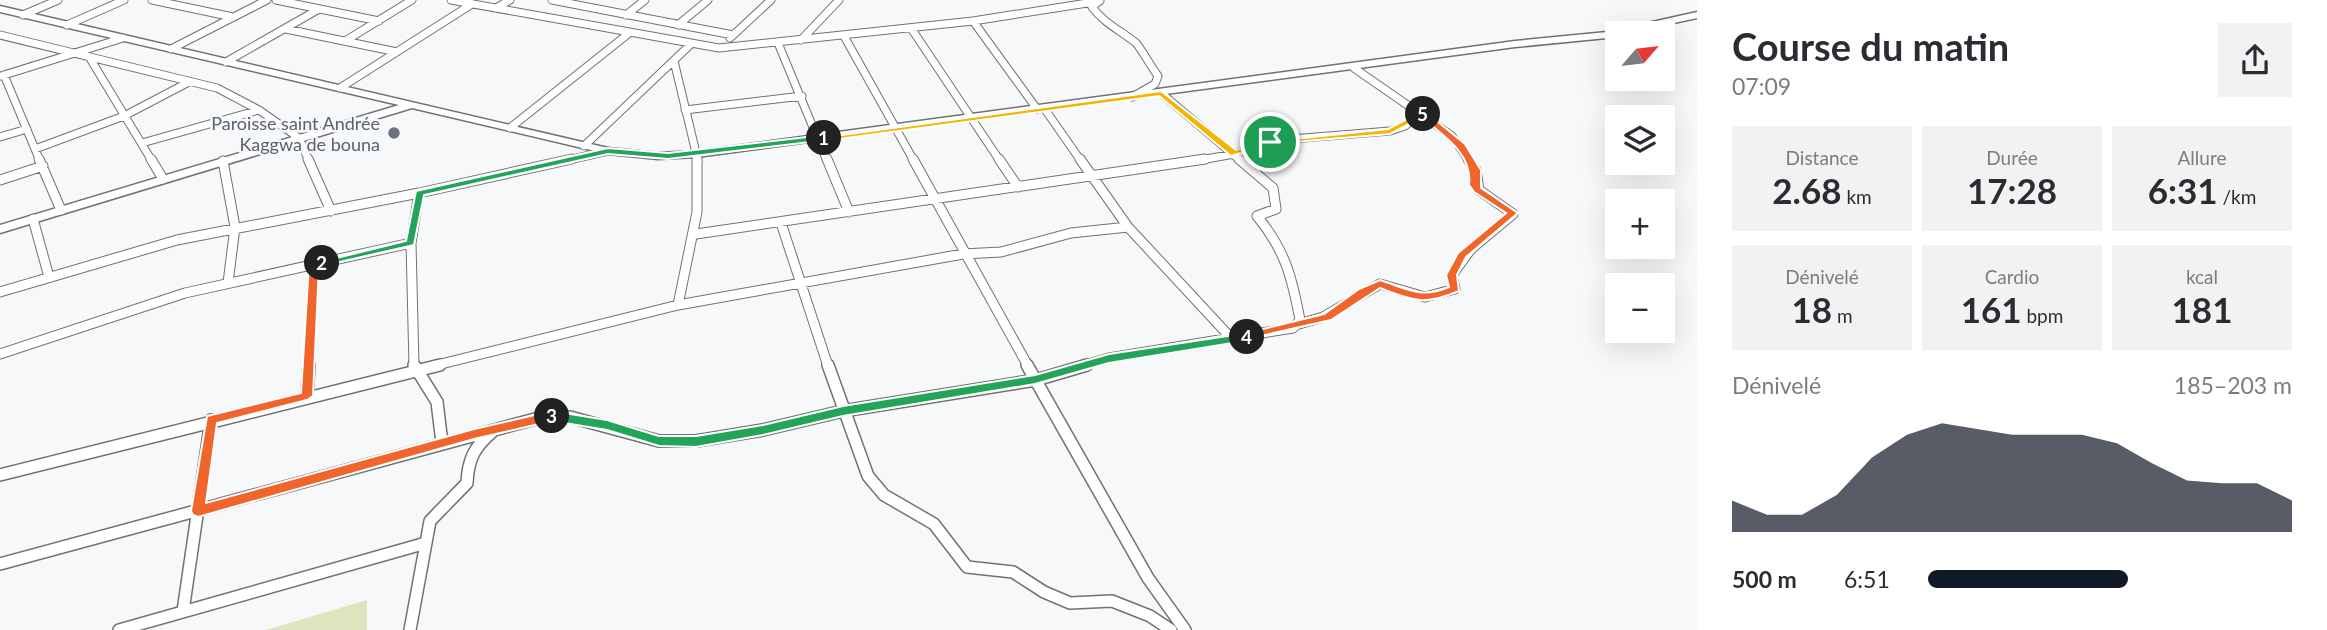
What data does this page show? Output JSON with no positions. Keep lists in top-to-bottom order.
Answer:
{
  "places": ["Paroisse saint Andrée Kaggwa de bouna"],
  "north": "top right",
  "page": {
    "heading": ["Course du matin", "07:09"],
    "map_buttons": ["+", "−"],
    "pins": [
      "5",
      "1",
      "2",
      "4",
      "3"
    ],
    "stats": [
      ["Distance", "2.68 km"],
      ["Durée", "17:28"],
      ["Allure", "6:31 /km"],
      ["Dénivelé", "18 m"],
      ["Cardio", "161 bpm"],
      ["kcal", "181"]
    ],
    "chart": ["Dénivelé", "185–203 m"],
    "list": [
      {
        "name": "500 m",
        "note": "6:51"
      }
    ]
  }
}
